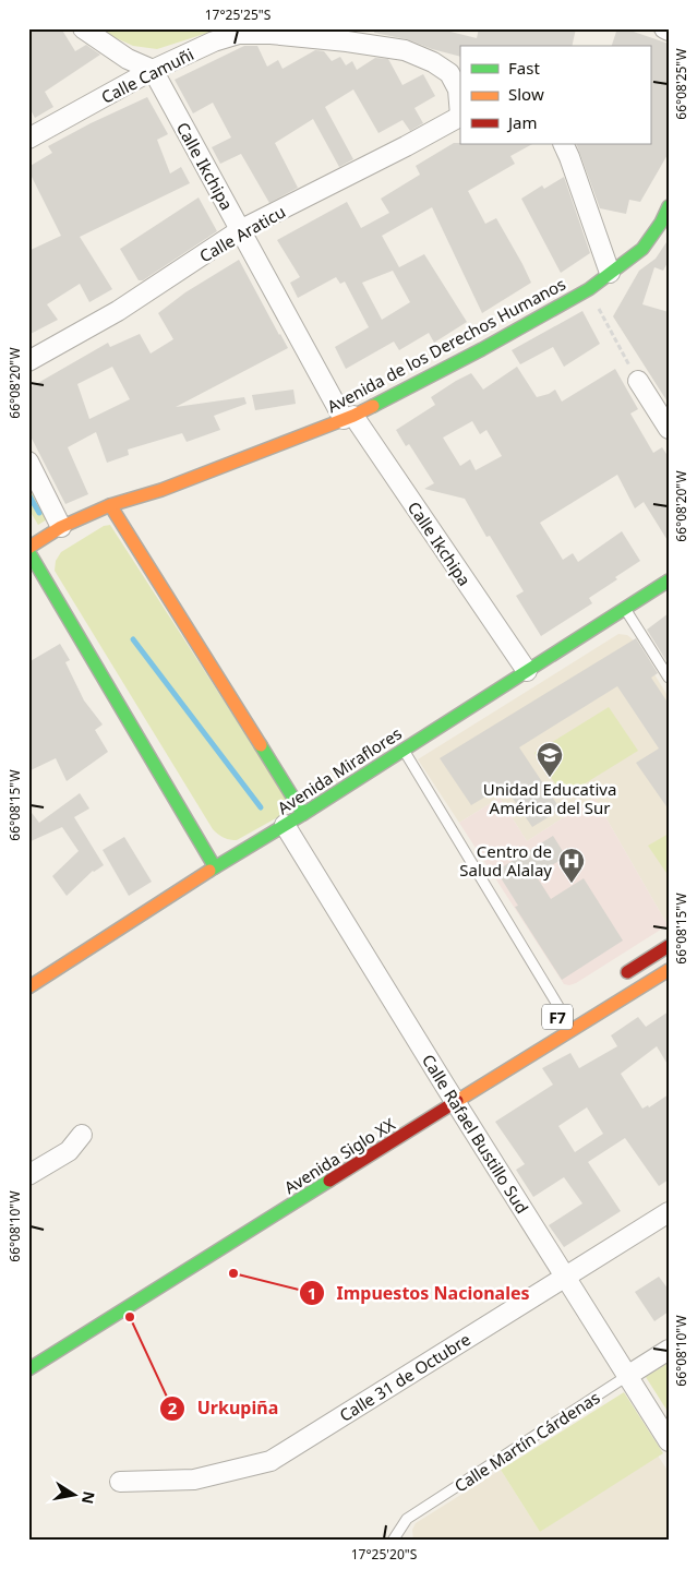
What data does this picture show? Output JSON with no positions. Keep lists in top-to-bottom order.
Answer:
{
  "streets": {
    "main road": [
      "Avenida de los Derechos Humanos",
      "Avenida Miraflores",
      "F7",
      "Avenida Siglo XX"
    ],
    "street": [
      "Calle Camuñi",
      "Calle Ikchipa",
      "Calle Araticu",
      "Calle Rafael Bustillo Sud",
      "Calle 31 de Octubre",
      "Calle Martín Cárdenas"
    ]
  },
  "crossings": [
    ["Calle Camuñi", "Calle Ikchipa"],
    ["Calle Camuñi", "Calle Araticu"],
    ["Calle Ikchipa", "Calle Araticu"],
    ["Calle Ikchipa", "Avenida de los Derechos Humanos"],
    ["Calle Ikchipa", "Avenida Miraflores"],
    ["Avenida Miraflores", "Calle Rafael Bustillo Sud"],
    ["Calle Rafael Bustillo Sud", "Avenida Siglo XX"],
    ["Calle Rafael Bustillo Sud", "Calle 31 de Octubre"],
    ["Calle Rafael Bustillo Sud", "Calle Martín Cárdenas"]
  ],
  "places": {
    "school or university": ["Unidad Educativa América del Sur"],
    "hospital": ["Centro de Salud Alalay"],
    "other": ["Impuestos Nacionales", "Urkupiña"]
  },
  "legend": ["Fast", "Slow", "Jam"],
  "north": "right",
  "coordinates": [
    "17°25'25\"S",
    "66°08'25\"W",
    "66°08'20\"W",
    "66°08'15\"W",
    "66°08'10\"W",
    "17°25'20\"S"
  ]
}
